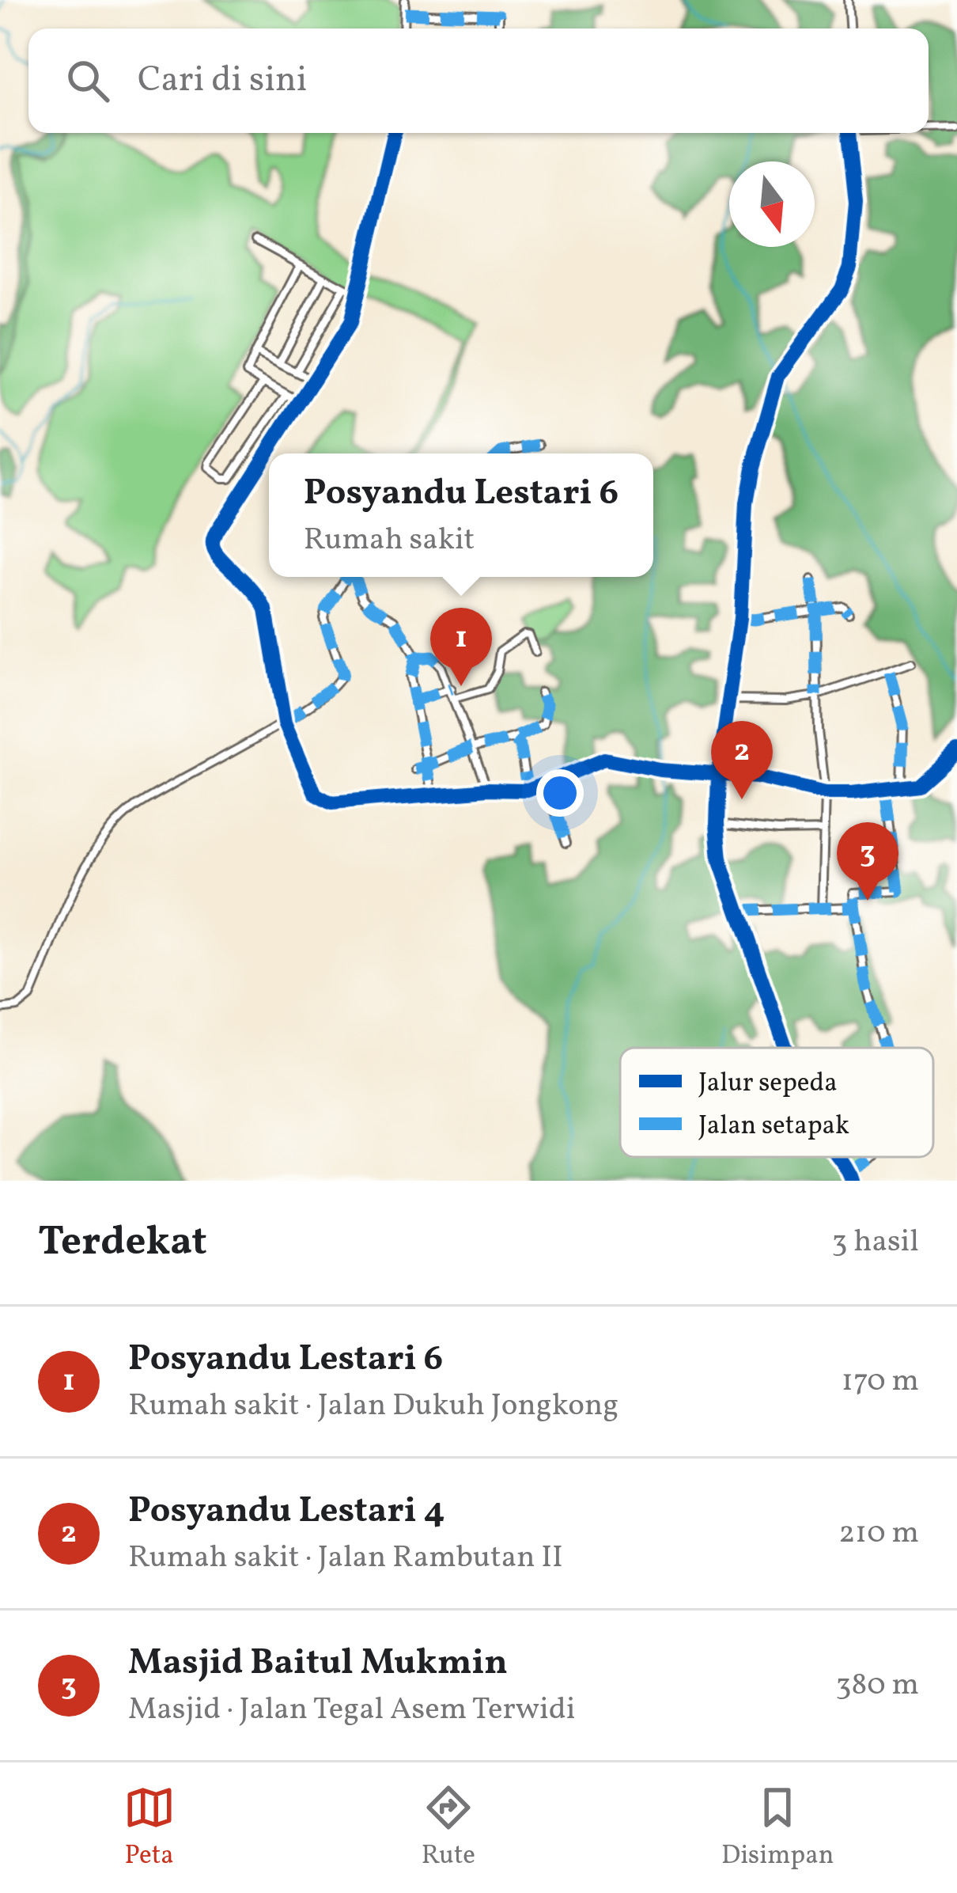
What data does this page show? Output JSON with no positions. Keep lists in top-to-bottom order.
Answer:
{
  "legend": ["Jalur sepeda", "Jalan setapak"],
  "north": "bottom",
  "page": {
    "search": "Cari di sini",
    "popup": ["Posyandu Lestari 6", "Rumah sakit"],
    "pins": ["1", "2", "3"],
    "heading": ["Terdekat", "3 hasil"],
    "list": [
      {
        "mark": "1",
        "name": "Posyandu Lestari 6",
        "note": "Rumah sakit · Jalan Dukuh Jongkong",
        "value": "170 m"
      },
      {
        "mark": "2",
        "name": "Posyandu Lestari 4",
        "note": "Rumah sakit · Jalan Rambutan II",
        "value": "210 m"
      },
      {
        "mark": "3",
        "name": "Masjid Baitul Mukmin",
        "note": "Masjid · Jalan Tegal Asem Terwidi",
        "value": "380 m"
      }
    ],
    "nav": ["Peta", "Rute", "Disimpan"]
  }
}
